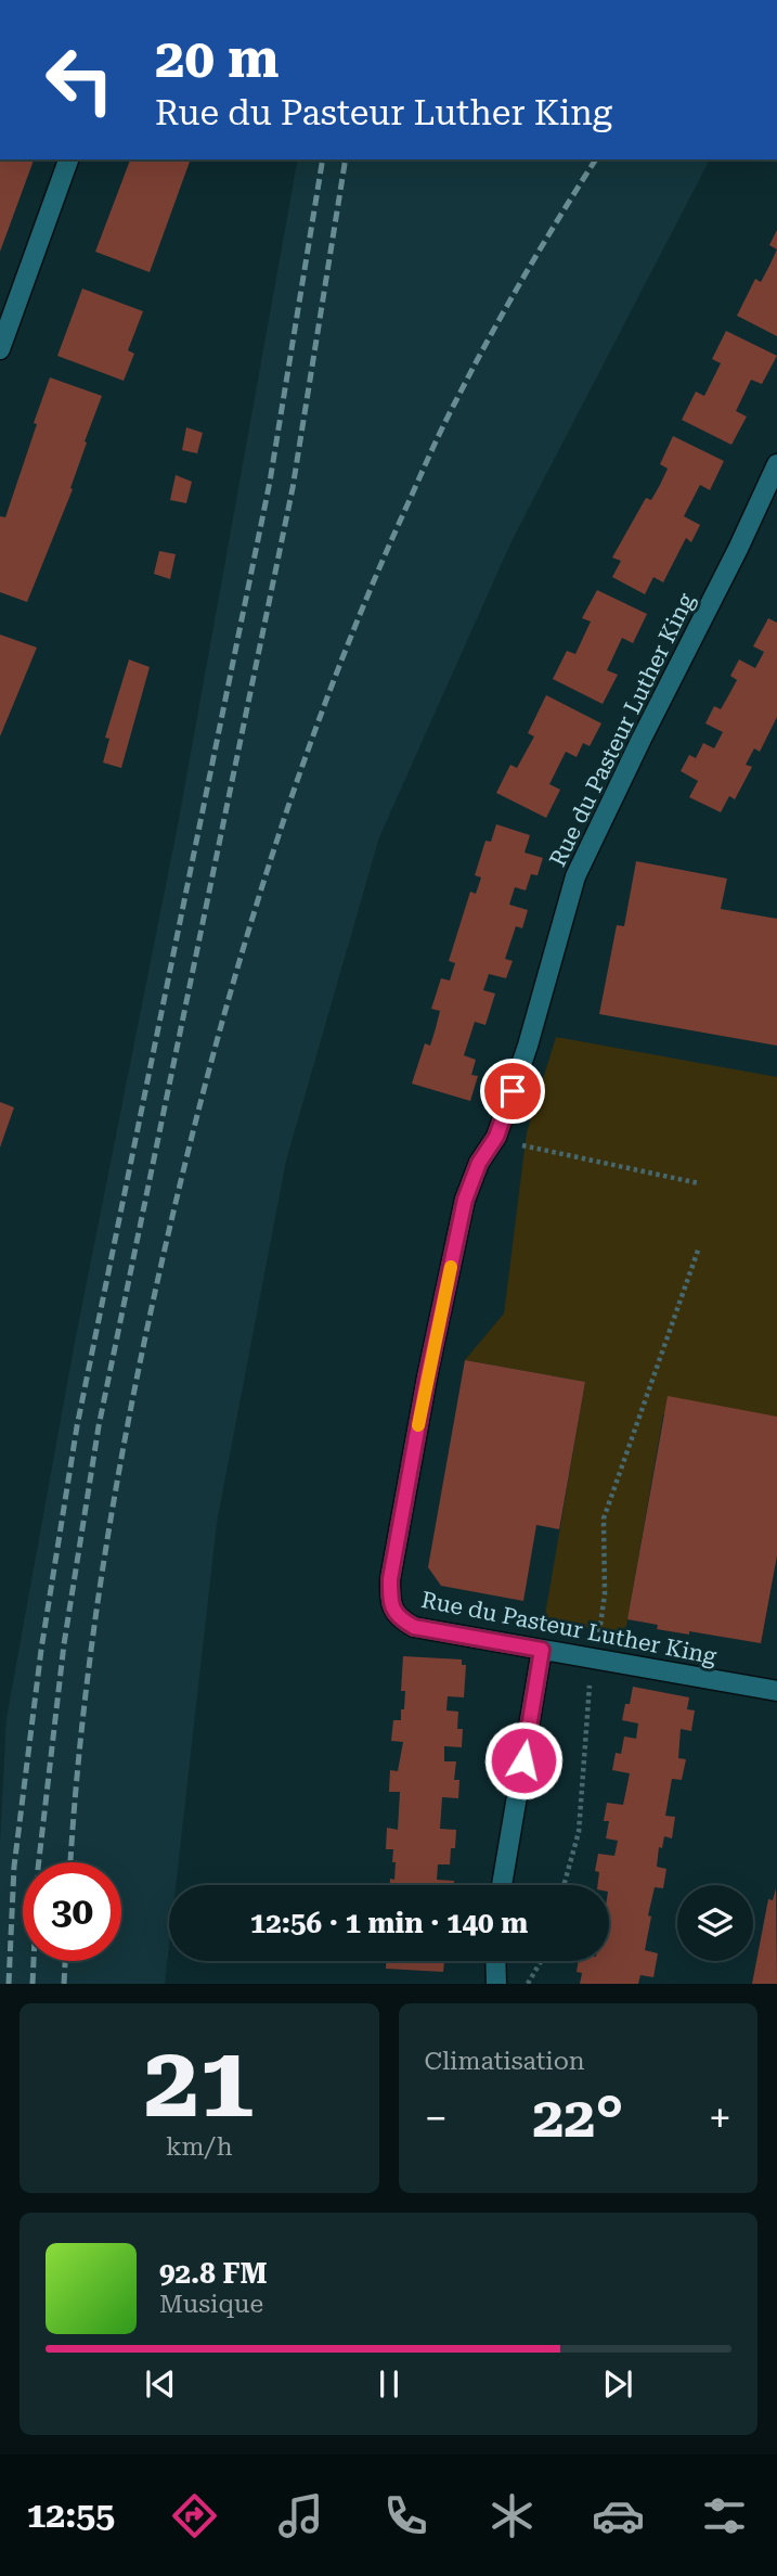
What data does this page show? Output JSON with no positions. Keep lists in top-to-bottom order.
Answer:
{
  "streets": {
    "street": ["Rue du Pasteur Luther King"]
  },
  "page": {
    "turn": ["20 m", "Rue du Pasteur Luther King"],
    "limit": "30",
    "trip": "12:56 · 1 min · 140 m",
    "tile": [
      ["21", "km/h"],
      "Climatisation"
    ],
    "heat": ["−", "22°", "+"],
    "song": ["92.8 FM", "Musique"],
    "tabs": "12:55"
  }
}
